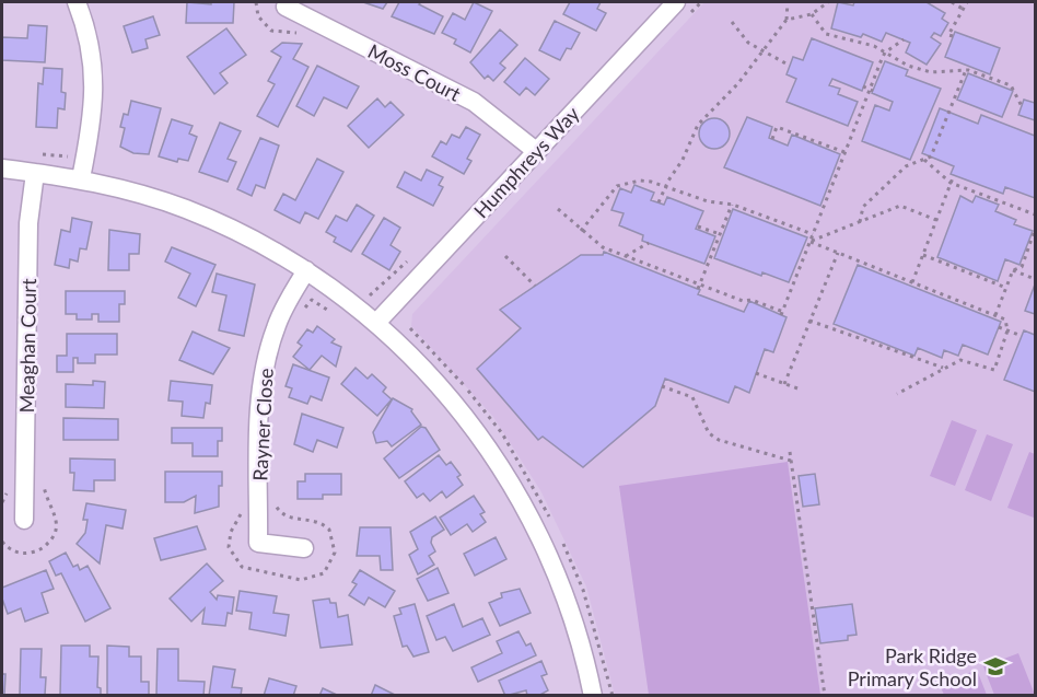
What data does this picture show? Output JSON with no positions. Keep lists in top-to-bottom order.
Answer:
{
  "streets": {
    "street": [
      "Moss Court",
      "Humphreys Way",
      "Meaghan Court",
      "Rayner Close"
    ]
  },
  "crossings": [
    ["Moss Court", "Humphreys Way"]
  ],
  "places": {
    "school or university": ["Park Ridge Primary School"]
  }
}
